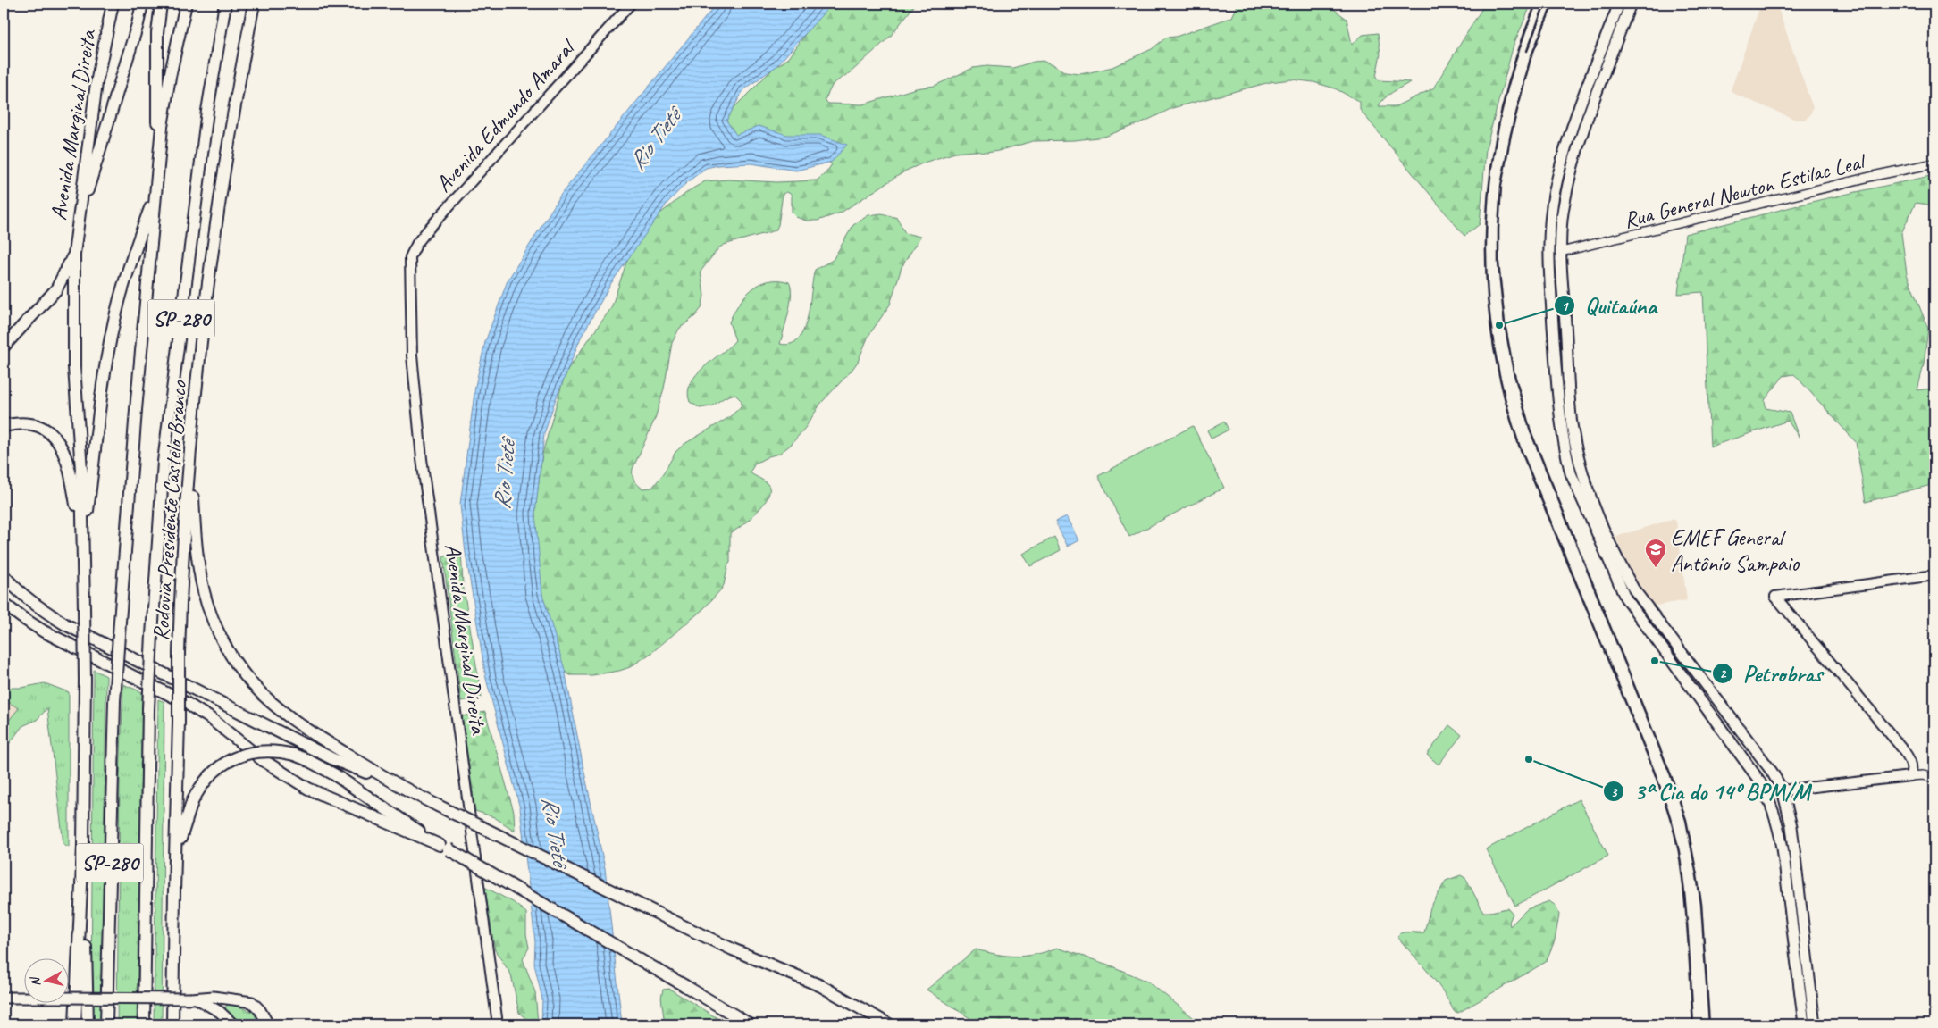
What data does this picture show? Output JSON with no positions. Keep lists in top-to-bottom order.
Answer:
{
  "streets": {
    "highway": ["Avenida Marginal Direita", "SP-280", "Rodovia Presidente Castelo Branco"],
    "main road": ["Avenida Edmundo Amaral"],
    "street": ["Rua General Newton Estilac Leal"]
  },
  "crossings": [
    ["Avenida Edmundo Amaral", "Avenida Marginal Direita"]
  ],
  "water": ["Rio Tietê"],
  "places": {
    "other": ["Quitaúna", "Petrobras", "3ª Cia do 14º BPM/M"],
    "school or university": ["EMEF General Antônio Sampaio"]
  },
  "north": "left"
}
